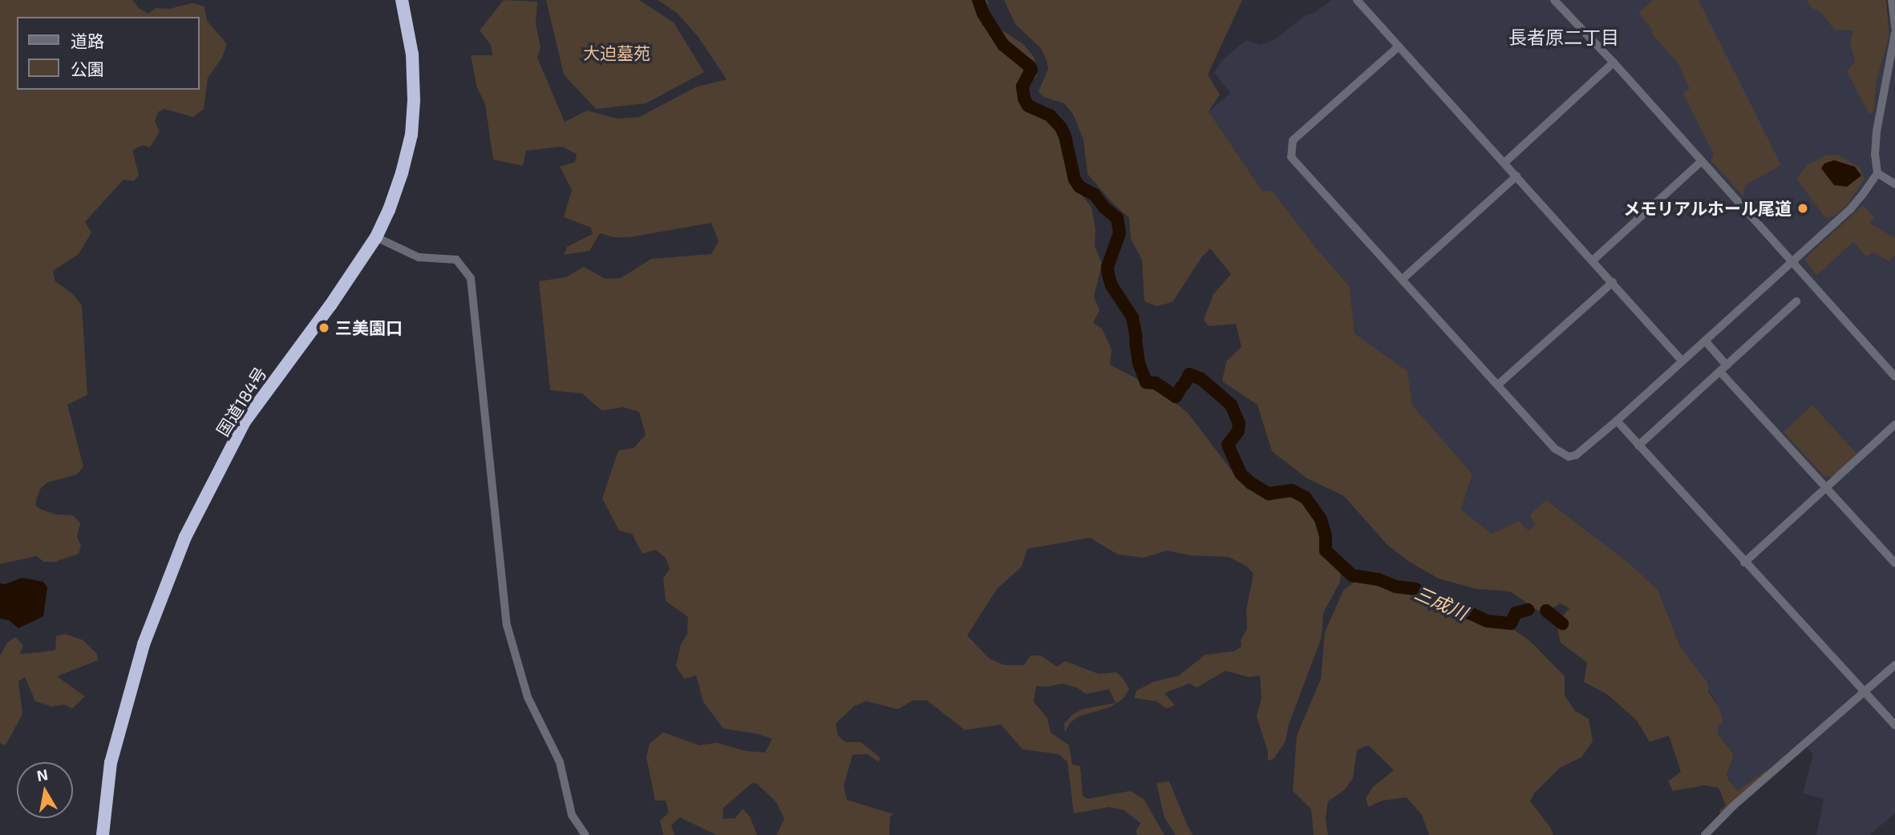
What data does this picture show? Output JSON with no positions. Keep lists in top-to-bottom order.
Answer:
{
  "streets": {
    "highway": ["国道184号"]
  },
  "districts": ["長者原二丁目"],
  "water": ["三成川"],
  "parks": ["大迫墓苑"],
  "places": ["メモリアルホール尾道", "三美園口"],
  "legend": ["道路", "公園"],
  "north": "top"
}
